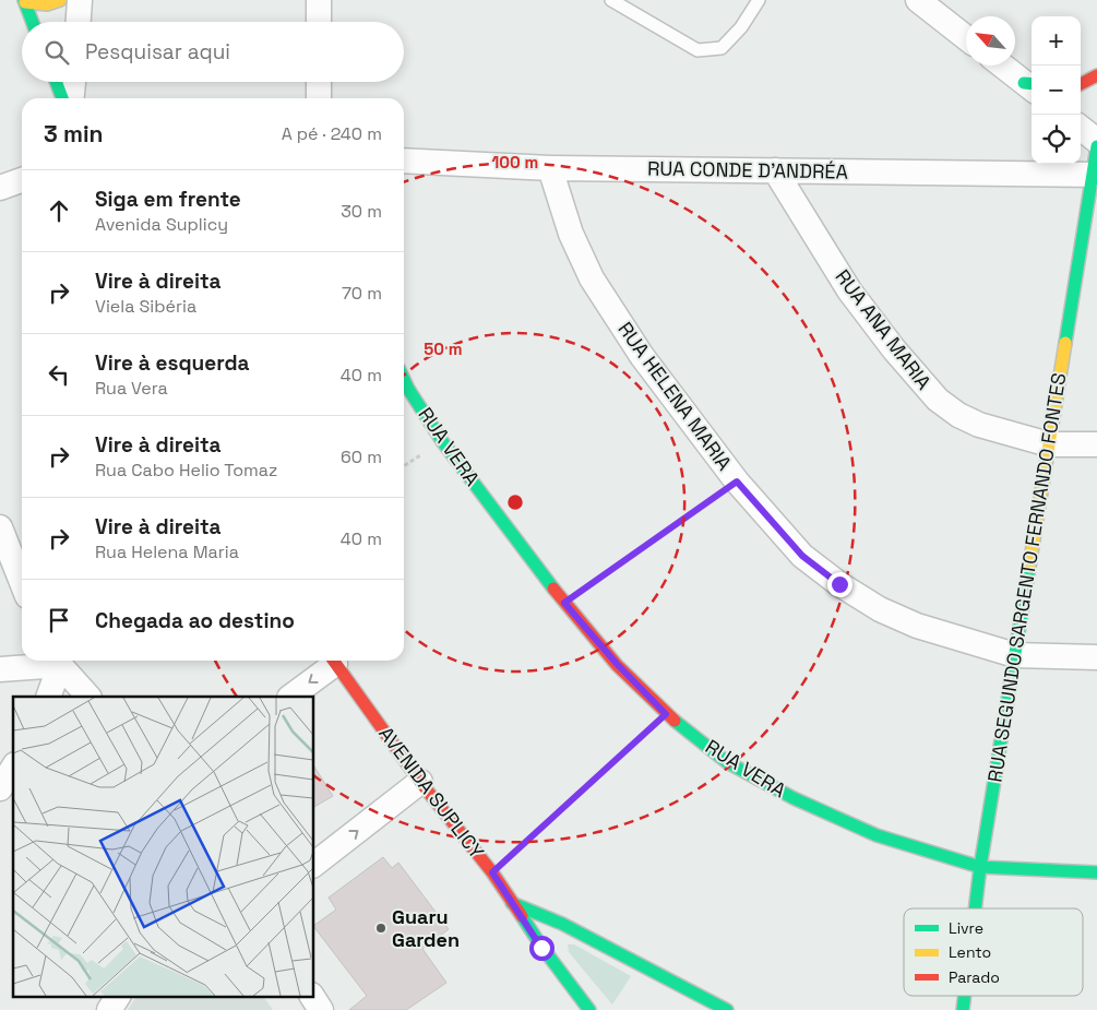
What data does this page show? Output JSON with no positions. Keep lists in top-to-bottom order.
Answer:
{
  "streets": {
    "street": [
      "RUA CONDE D'ANDRÉA",
      "RUA ANA MARIA",
      "RUA HELENA MARIA",
      "RUA VERA",
      "RUA SEGUNDO SARGENTO FERNANDO FONTES",
      "AVENIDA SUPLICY"
    ]
  },
  "crossings": [
    ["RUA CONDE D'ANDRÉA", "RUA ANA MARIA"],
    ["RUA CONDE D'ANDRÉA", "RUA HELENA MARIA"],
    ["RUA CONDE D'ANDRÉA", "RUA SEGUNDO SARGENTO FERNANDO FONTES"],
    ["RUA ANA MARIA", "RUA SEGUNDO SARGENTO FERNANDO FONTES"],
    ["RUA HELENA MARIA", "RUA SEGUNDO SARGENTO FERNANDO FONTES"],
    ["RUA VERA", "RUA SEGUNDO SARGENTO FERNANDO FONTES"]
  ],
  "places": ["Guaru Garden"],
  "legend": ["Livre", "Lento", "Parado"],
  "north": "top left",
  "page": {
    "map_buttons": ["+", "−"],
    "search": "Pesquisar aqui",
    "heading": ["3 min", "A pé · 240 m"],
    "list": [
      ["Siga em frente", "Avenida Suplicy", "30 m"],
      ["Vire à direita", "Viela Sibéria", "70 m"],
      ["Vire à esquerda", "Rua Vera", "40 m"],
      ["Vire à direita", "Rua Cabo Helio Tomaz", "60 m"],
      ["Vire à direita", "Rua Helena Maria", "40 m"],
      "Chegada ao destino"
    ]
  },
  "rings": ["100 m", "50 m"]
}
